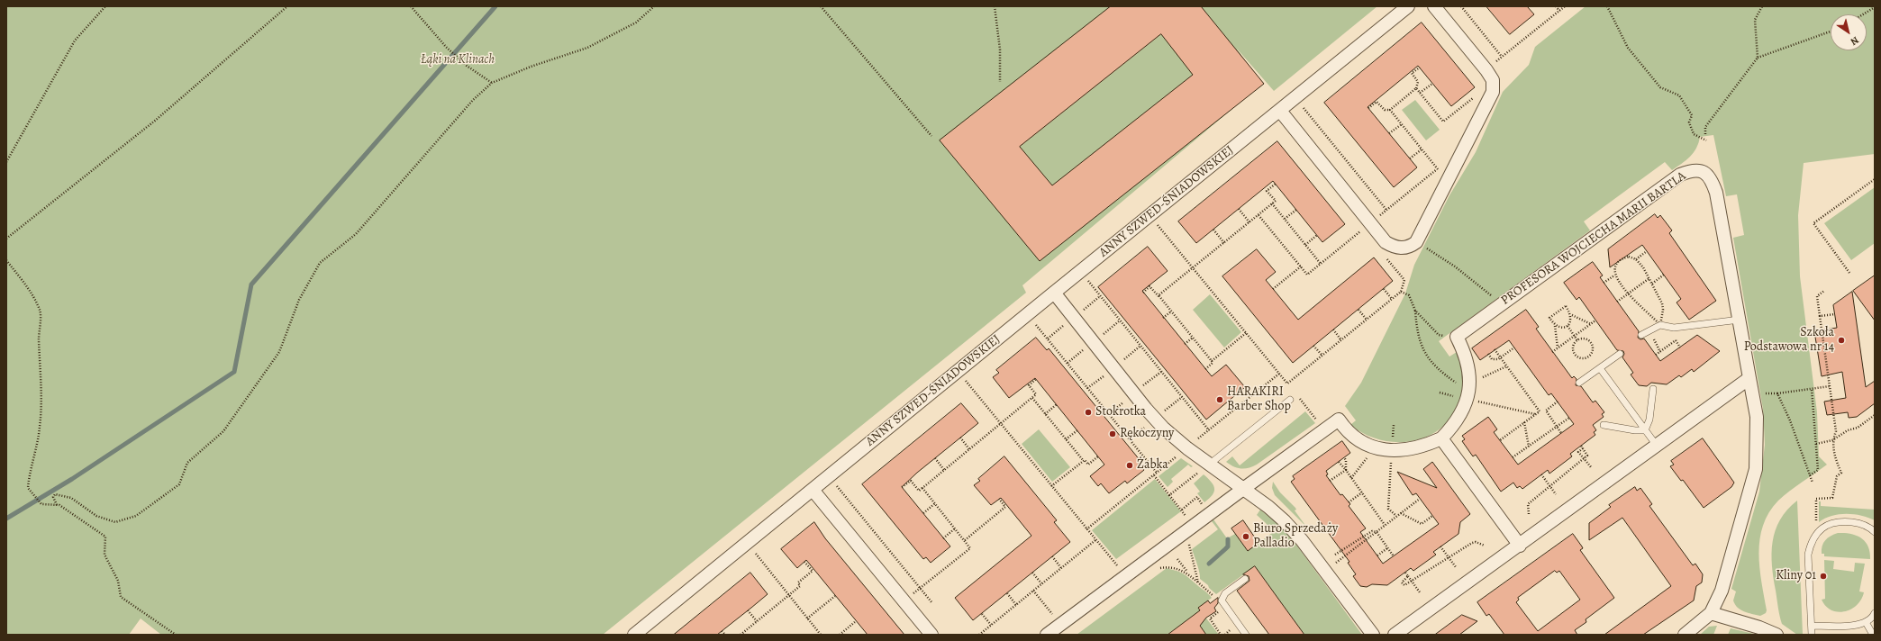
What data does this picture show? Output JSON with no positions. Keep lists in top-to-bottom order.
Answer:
{
  "streets": {
    "street": ["ANNY SZWED-ŚNIADOWSKIEJ", "PROFESORA WOJCIECHA MARII BARTLA"]
  },
  "parks": ["Łąki na Klinach"],
  "places": [
    "Szkoła Podstawowa nr 14",
    "HARAKIRI Barber Shop",
    "Stokrotka",
    "Rękoczyny",
    "Żabka",
    "Biuro Sprzedaży Palladio",
    "Kliny 01"
  ],
  "north": "bottom right"
}
